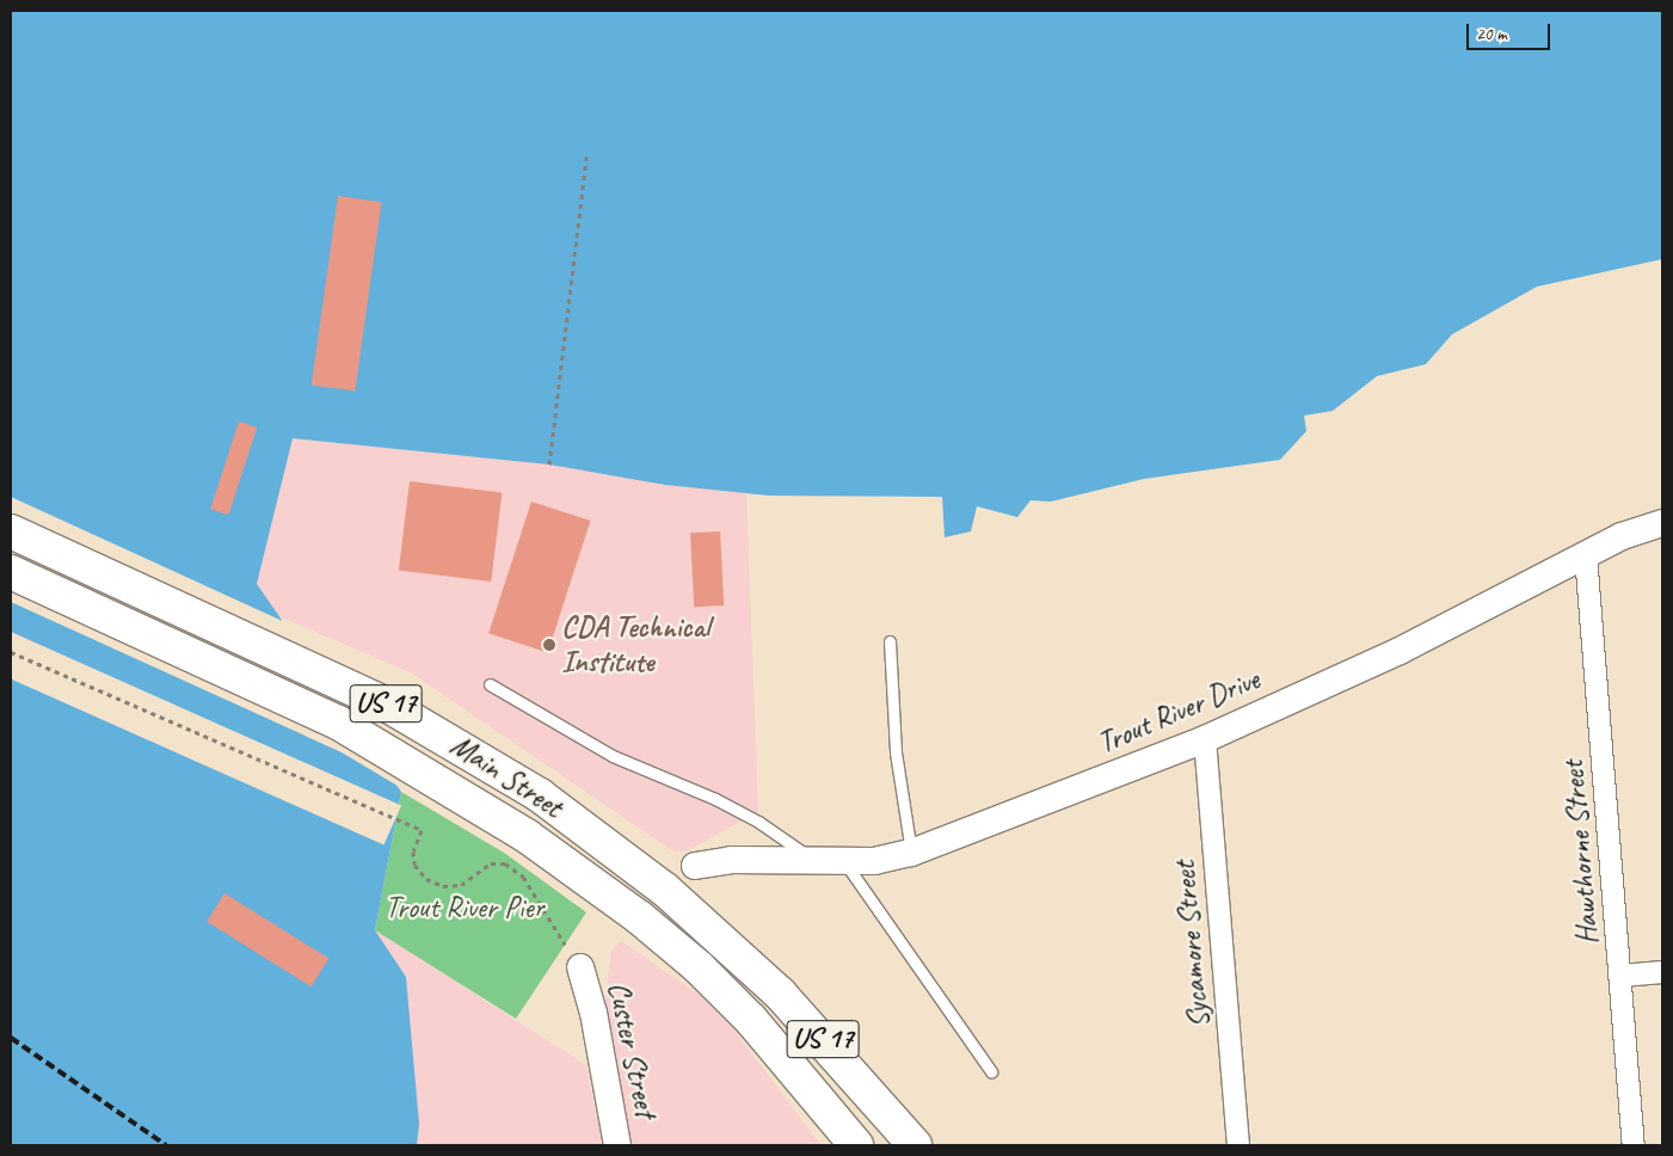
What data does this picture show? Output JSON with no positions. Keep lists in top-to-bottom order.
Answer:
{
  "streets": {
    "main road": ["US 17", "Main Street"],
    "street": [
      "Trout River Drive",
      "Hawthorne Street",
      "Sycamore Street",
      "Custer Street"
    ]
  },
  "crossings": [
    ["Trout River Drive", "Hawthorne Street"],
    ["Trout River Drive", "Sycamore Street"]
  ],
  "parks": ["Trout River Pier"],
  "places": ["CDA Technical Institute"],
  "scale_bar": "20 m"
}
